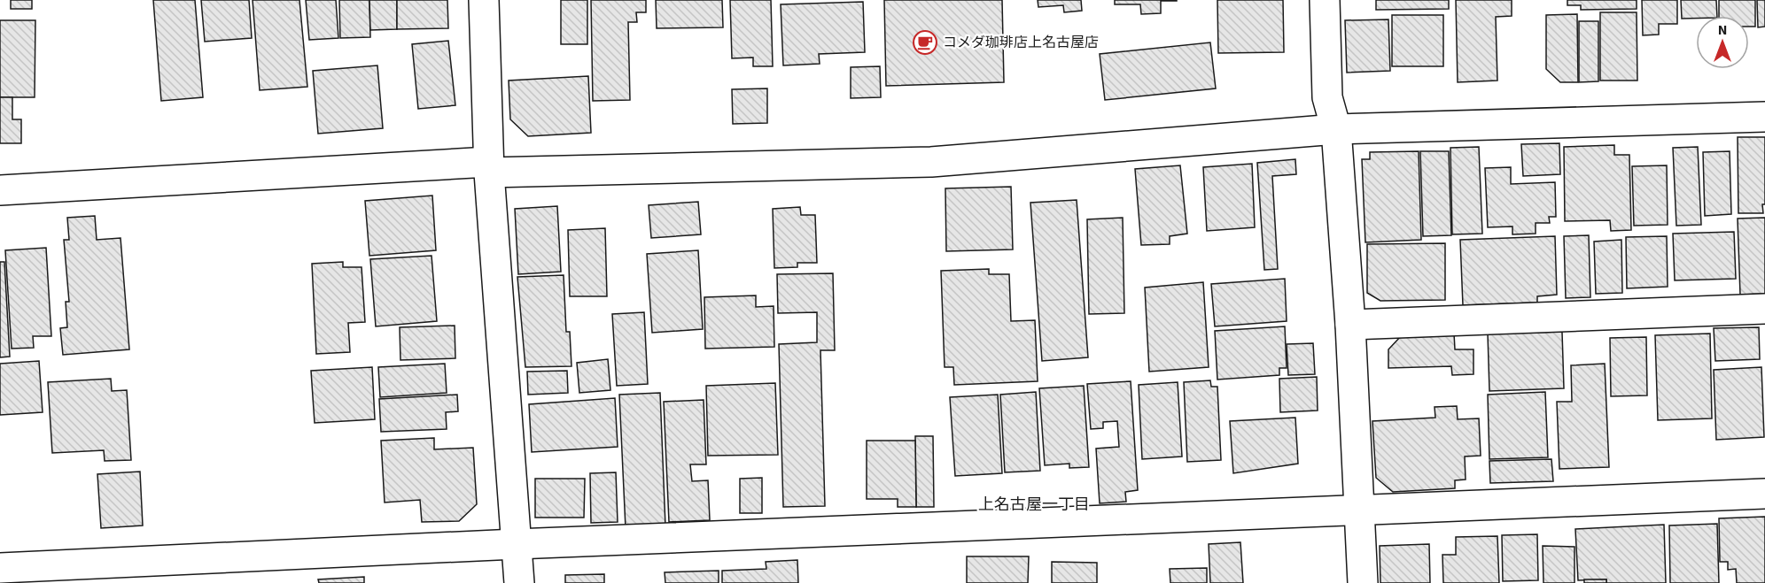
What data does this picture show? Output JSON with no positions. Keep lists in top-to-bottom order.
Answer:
{
  "districts": ["上名古屋一丁目"],
  "places": {
    "cafe": ["コメダ珈琲店上名古屋店"]
  },
  "north": "top"
}
